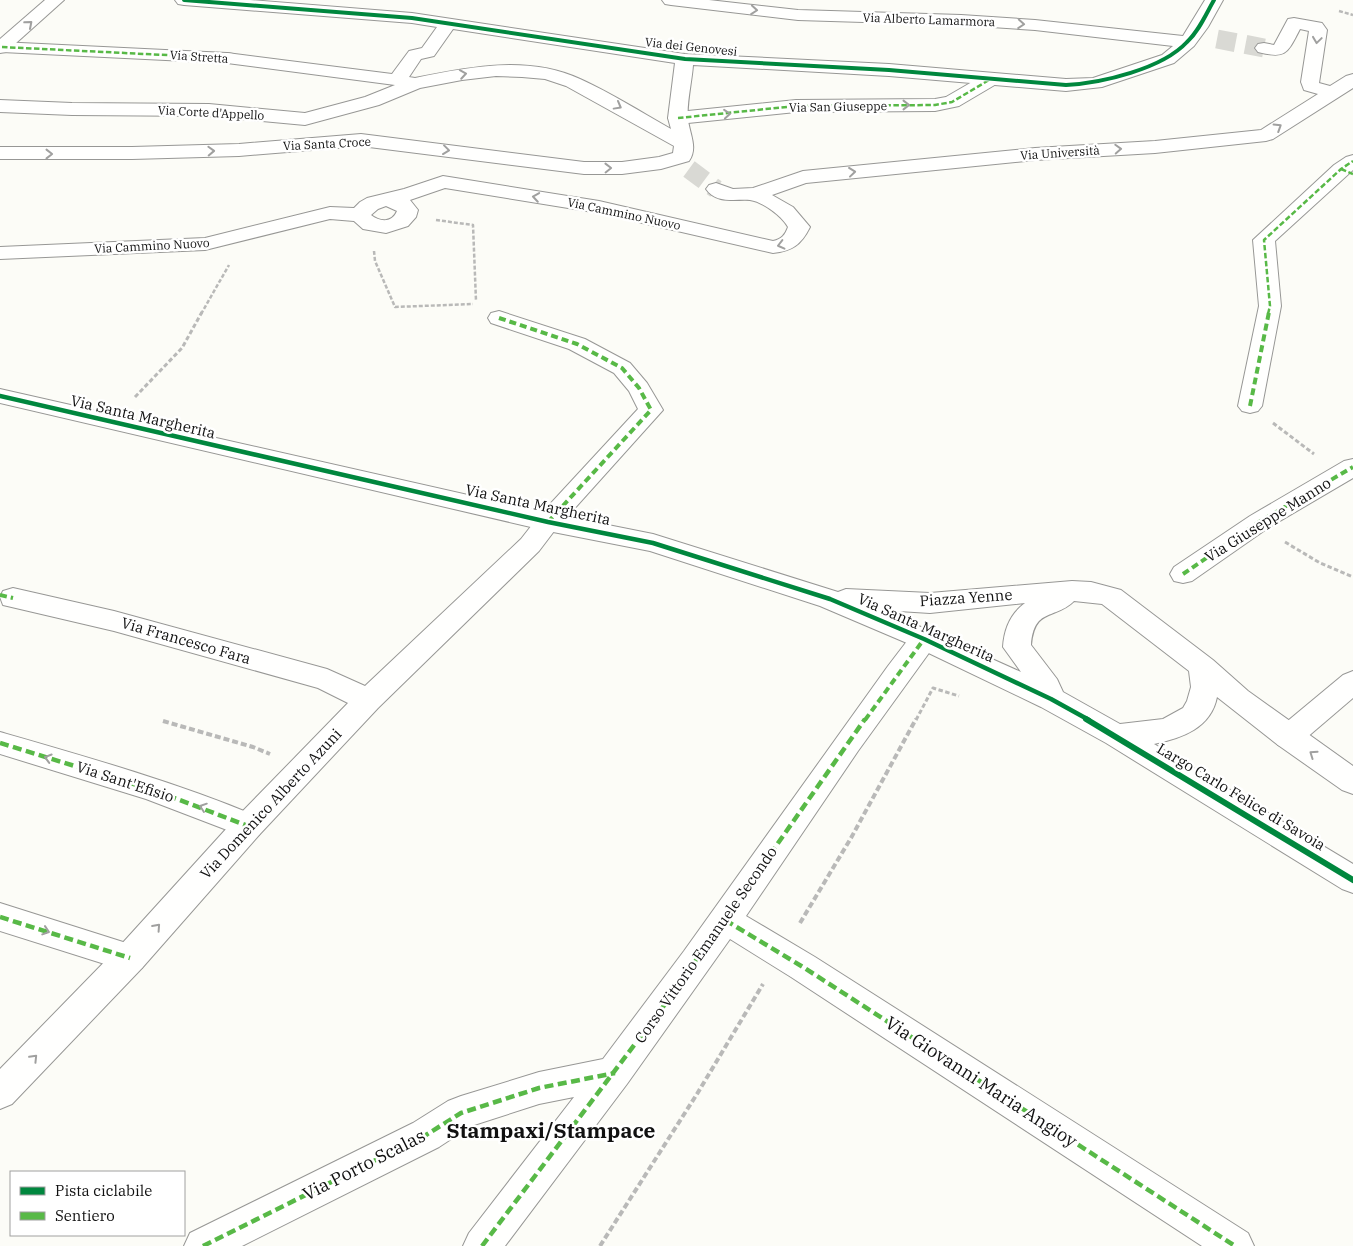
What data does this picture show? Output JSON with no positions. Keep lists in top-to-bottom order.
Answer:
{
  "streets": {
    "street": [
      "Via Alberto Lamarmora",
      "Via dei Genovesi",
      "Via Stretta",
      "Via San Giuseppe",
      "Via Corte d'Appello",
      "Via Santa Croce",
      "Via Università",
      "Via Cammino Nuovo",
      "Via Santa Margherita",
      "Via Giuseppe Manno",
      "Piazza Yenne",
      "Via Francesco Fara",
      "Via Sant'Efisio",
      "Largo Carlo Felice di Savoia",
      "Via Domenico Alberto Azuni",
      "Corso Vittorio Emanuele Secondo",
      "Via Giovanni Maria Angioy",
      "Via Porto Scalas"
    ]
  },
  "crossings": [
    ["Via Alberto Lamarmora", "Via dei Genovesi"],
    ["Via dei Genovesi", "Via San Giuseppe"],
    ["Via Stretta", "Via Corte d'Appello"],
    ["Via Corte d'Appello", "Via Santa Croce"],
    ["Via Università", "Via Cammino Nuovo"],
    ["Via Santa Margherita", "Piazza Yenne"],
    ["Via Santa Margherita", "Largo Carlo Felice di Savoia"],
    ["Via Santa Margherita", "Via Domenico Alberto Azuni"],
    ["Via Santa Margherita", "Corso Vittorio Emanuele Secondo"],
    ["Piazza Yenne", "Largo Carlo Felice di Savoia"],
    ["Via Francesco Fara", "Via Domenico Alberto Azuni"],
    ["Via Sant'Efisio", "Via Domenico Alberto Azuni"],
    ["Corso Vittorio Emanuele Secondo", "Via Giovanni Maria Angioy"],
    ["Corso Vittorio Emanuele Secondo", "Via Porto Scalas"]
  ],
  "one_way": [
    "Via Alberto Lamarmora",
    "Via San Giuseppe",
    "Via Corte d'Appello",
    "Via Santa Croce",
    "Via Università",
    "Via Domenico Alberto Azuni"
  ],
  "districts": ["Stampaxi/Stampace"],
  "legend": ["Pista ciclabile", "Sentiero"]
}
